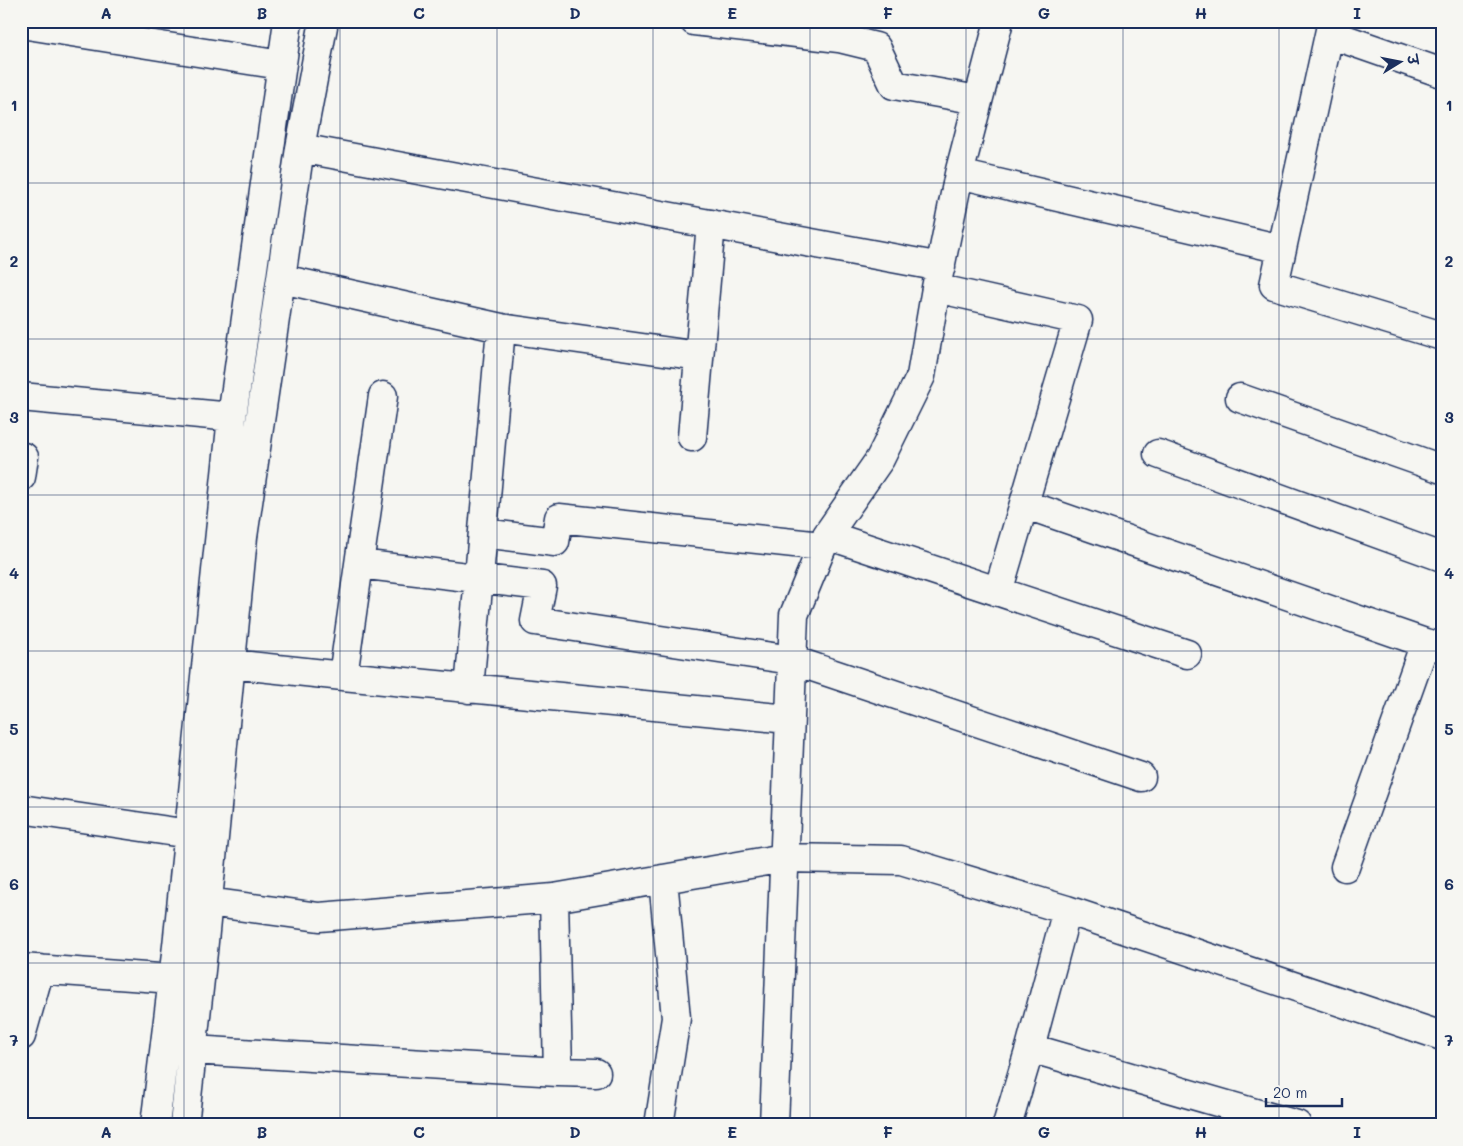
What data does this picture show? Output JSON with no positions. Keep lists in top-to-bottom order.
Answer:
{
  "scale_bar": "20 m",
  "north": "right",
  "grid": {
    "columns": [
      "A",
      "B",
      "C",
      "D",
      "E",
      "F",
      "G",
      "H",
      "I"
    ],
    "rows": [
      "1",
      "2",
      "3",
      "4",
      "5",
      "6",
      "7"
    ]
  }
}
